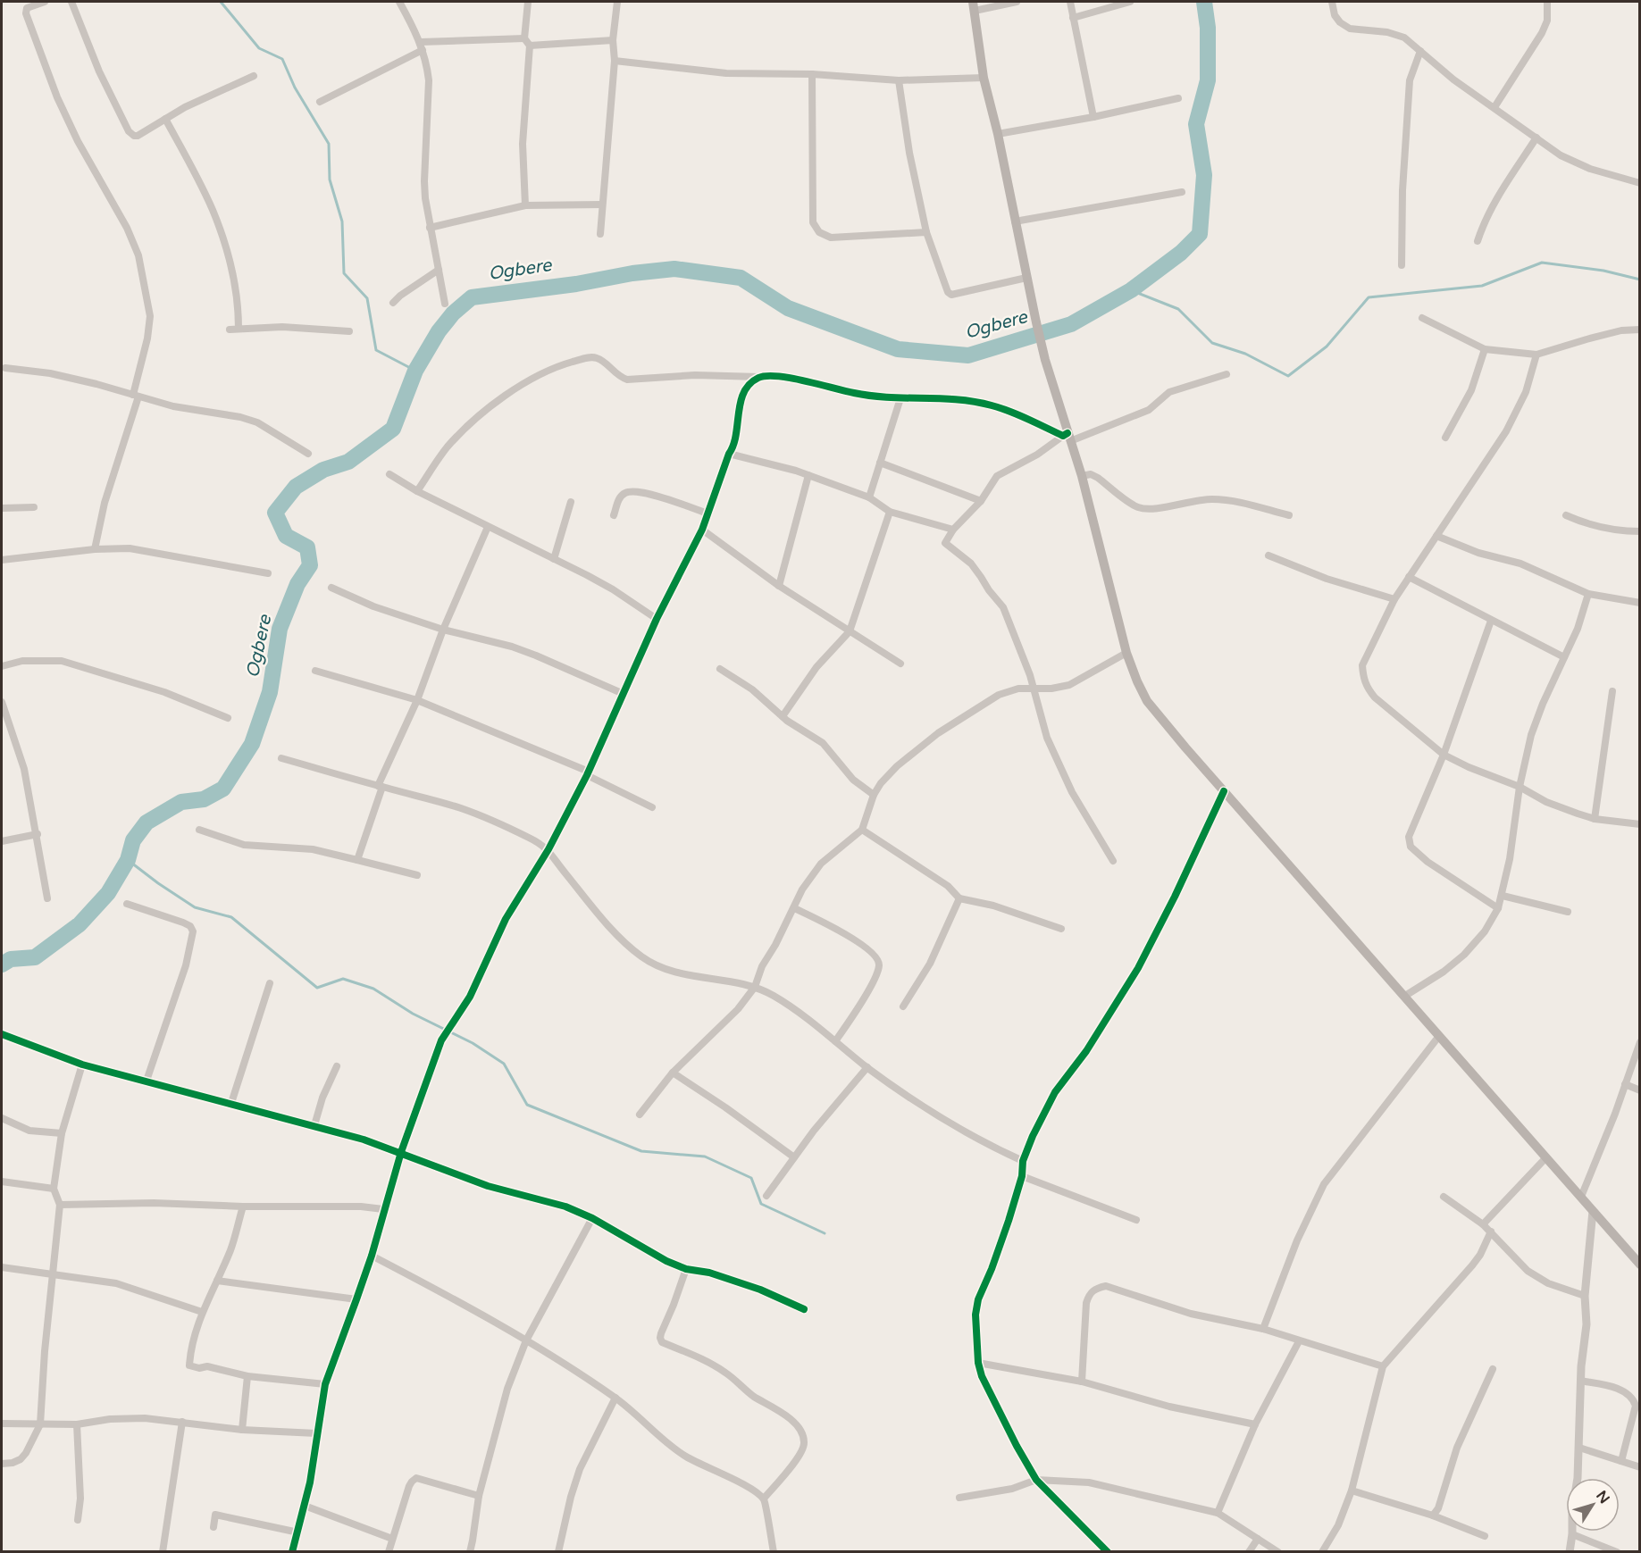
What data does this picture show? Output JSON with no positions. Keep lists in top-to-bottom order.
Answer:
{
  "water": ["Ogbere"],
  "north": "top right"
}
